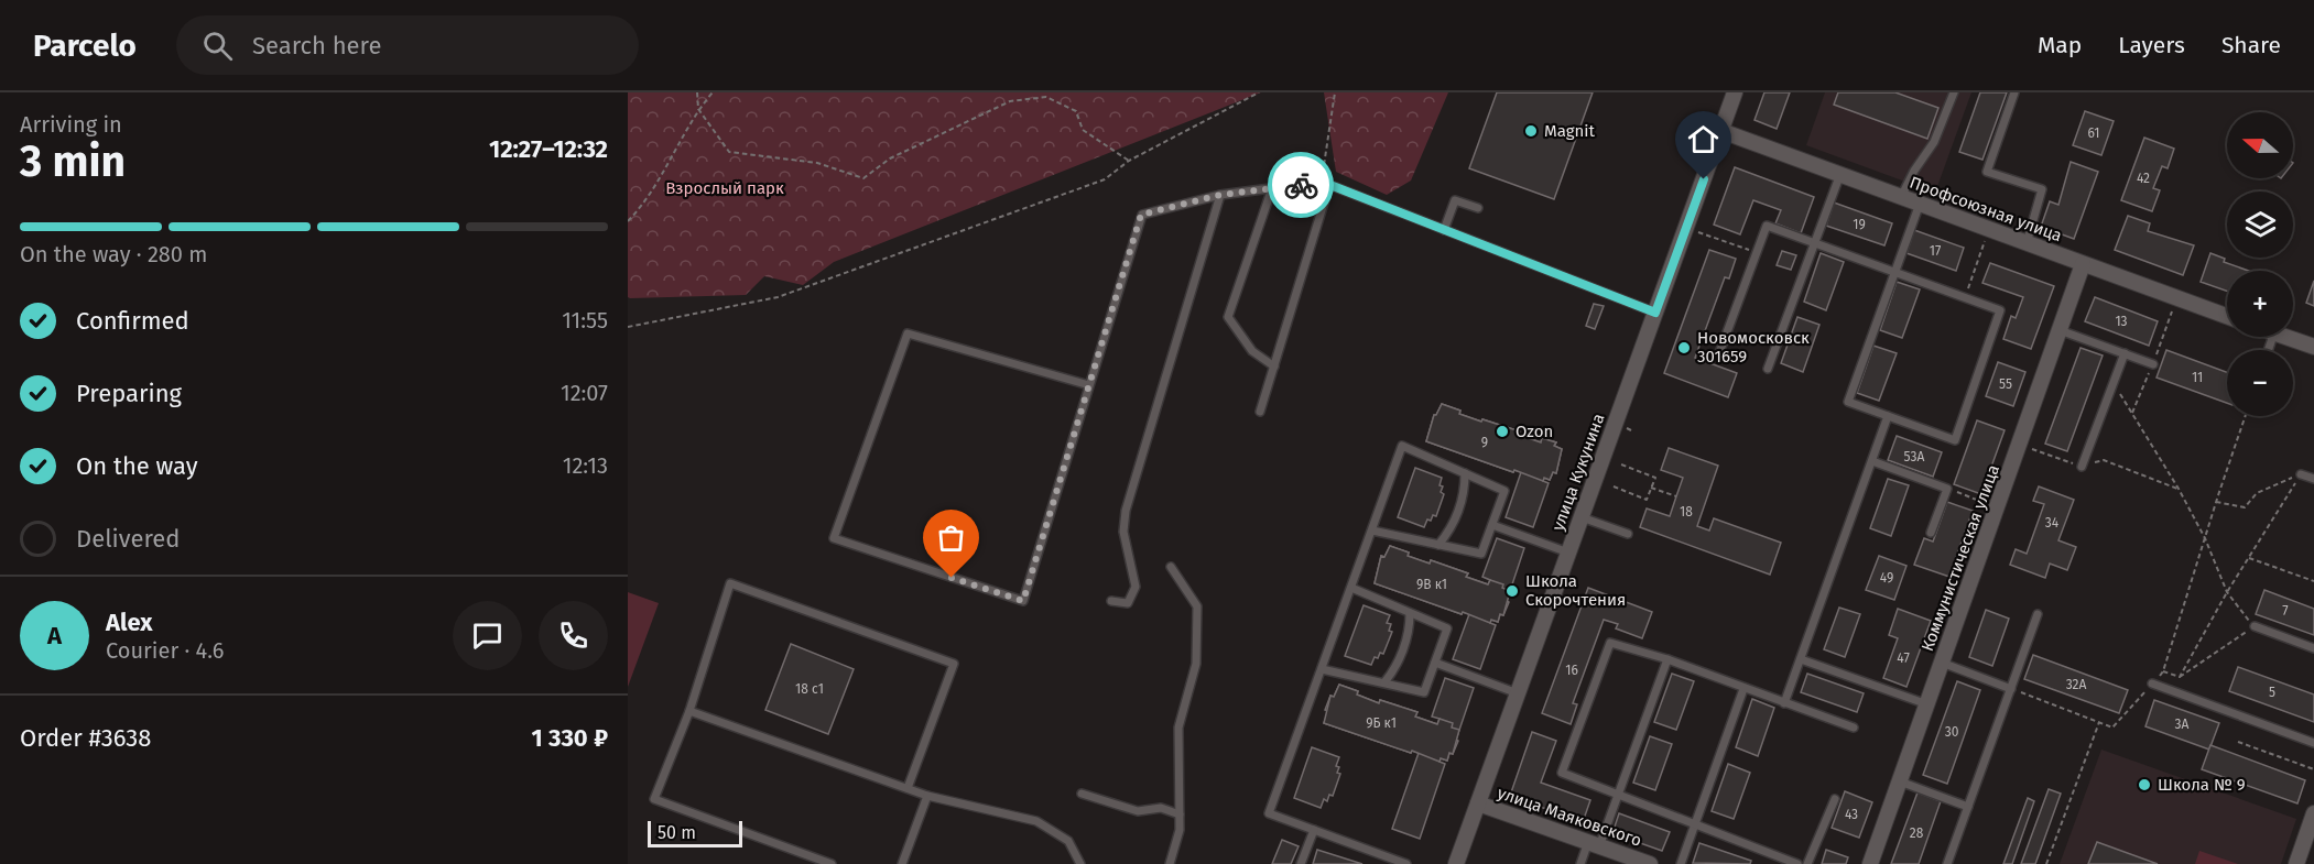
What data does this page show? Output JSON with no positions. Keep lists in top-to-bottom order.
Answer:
{
  "streets": {
    "street": [
      "Профсоюзная улица",
      "улица Кукунина",
      "Коммунистическая улица",
      "улица Маяковского"
    ]
  },
  "crossings": [
    ["Профсоюзная улица", "улица Кукунина"],
    ["Профсоюзная улица", "Коммунистическая улица"],
    ["улица Кукунина", "улица Маяковского"]
  ],
  "parks": ["Взрослый парк"],
  "places": [
    "Magnit",
    "Новомосковск 301659",
    "Ozon",
    "Школа Скорочтения",
    "Школа № 9"
  ],
  "house_numbers": [
    "61",
    "42",
    "19",
    "17",
    "13",
    "11",
    "55",
    "9",
    "53А",
    "18",
    "34",
    "49",
    "9В к1",
    "7",
    "47",
    "16",
    "32А",
    "18 с1",
    "5",
    "9Б к1",
    "3А",
    "30",
    "43",
    "28"
  ],
  "scale_bar": "50 m",
  "north": "left",
  "page": {
    "header": "Parcelo",
    "search": "Search here",
    "nav": ["Map", "Layers", "Share"],
    "heading": ["3 min", "Arriving in", "12:27–12:32"],
    "panel": [
      "Alex",
      "Courier · 4.6",
      "Order #3638",
      "1 330 ₽"
    ],
    "map_buttons": ["+", "−"],
    "bar": "On the way · 280 m",
    "list": [
      ["Confirmed", "11:55"],
      ["Preparing", "12:07"],
      ["On the way", "12:13"],
      "Delivered"
    ],
    "round": "A",
    "scale": "50 m"
  }
}
